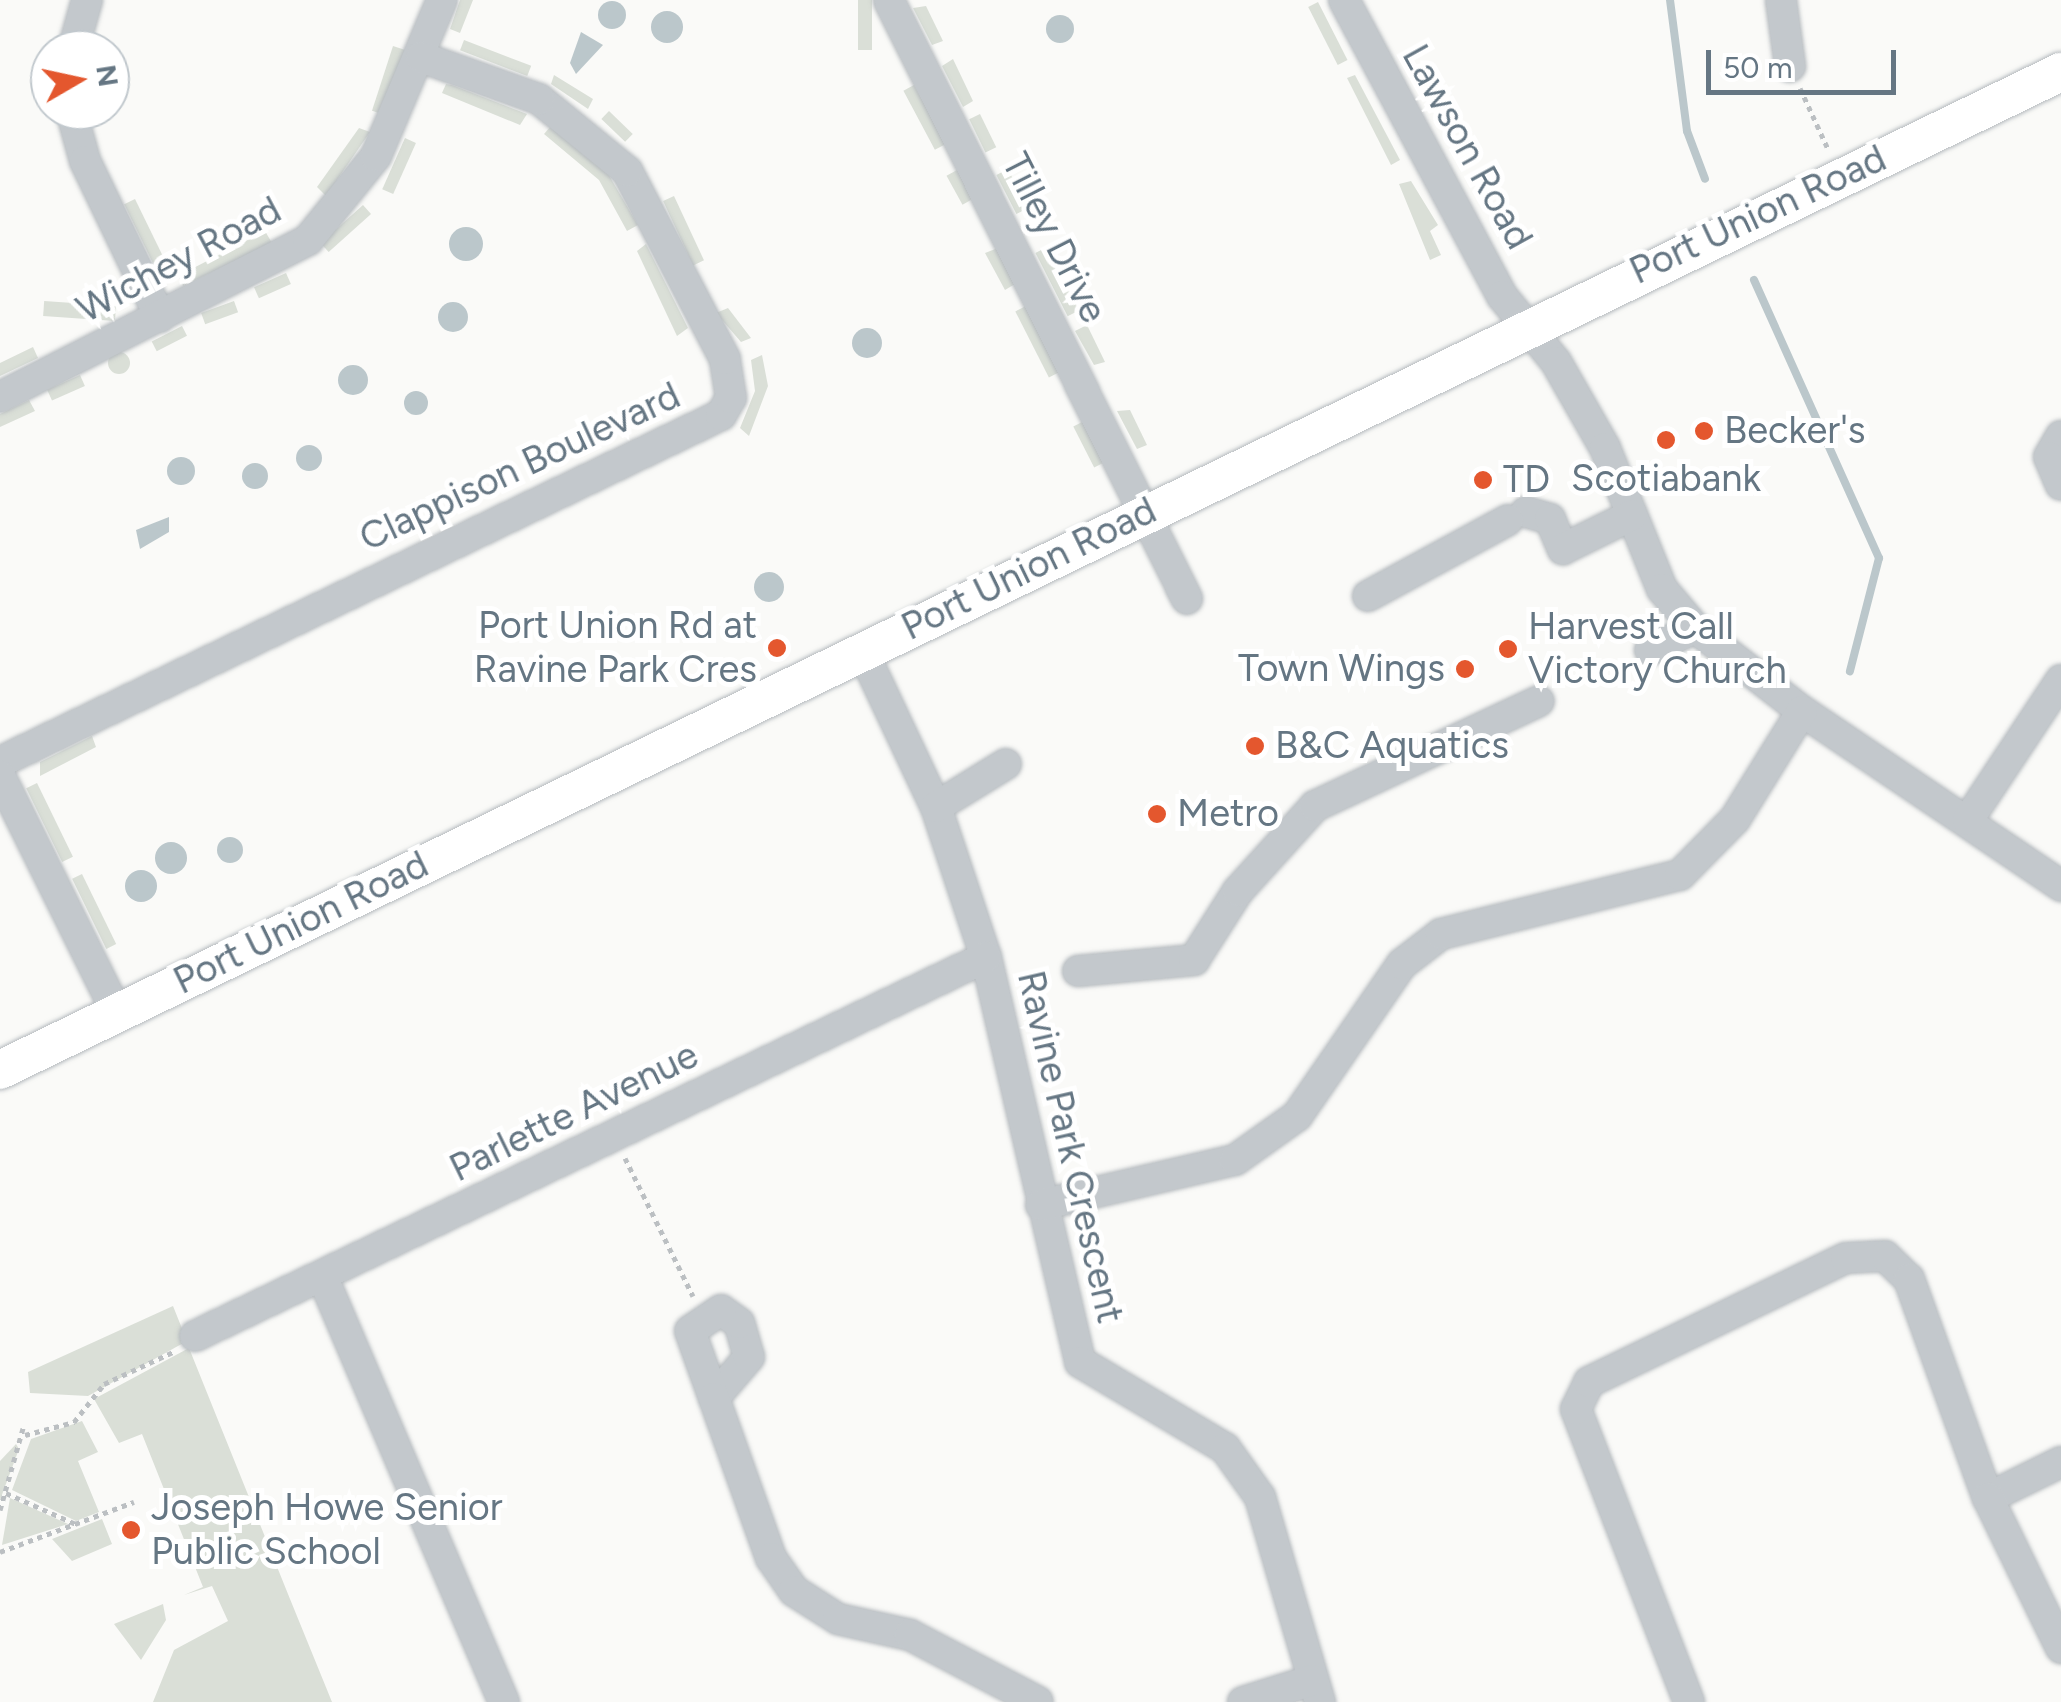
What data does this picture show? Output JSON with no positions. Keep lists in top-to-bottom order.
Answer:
{
  "streets": {
    "main road": ["Port Union Road"],
    "street": [
      "Lawson Road",
      "Tilley Drive",
      "Wichey Road",
      "Clappison Boulevard",
      "Parlette Avenue",
      "Ravine Park Crescent"
    ]
  },
  "crossings": [
    ["Lawson Road", "Port Union Road"],
    ["Port Union Road", "Tilley Drive"],
    ["Port Union Road", "Ravine Park Crescent"],
    ["Wichey Road", "Clappison Boulevard"],
    ["Parlette Avenue", "Ravine Park Crescent"]
  ],
  "places": [
    "Becker's",
    "Scotiabank",
    "TD",
    "Port Union Rd at Ravine Park Cres",
    "Harvest Call Victory Church",
    "Town Wings",
    "B&C Aquatics",
    "Metro",
    "Joseph Howe Senior Public School"
  ],
  "scale_bar": "50 m",
  "north": "right"
}
